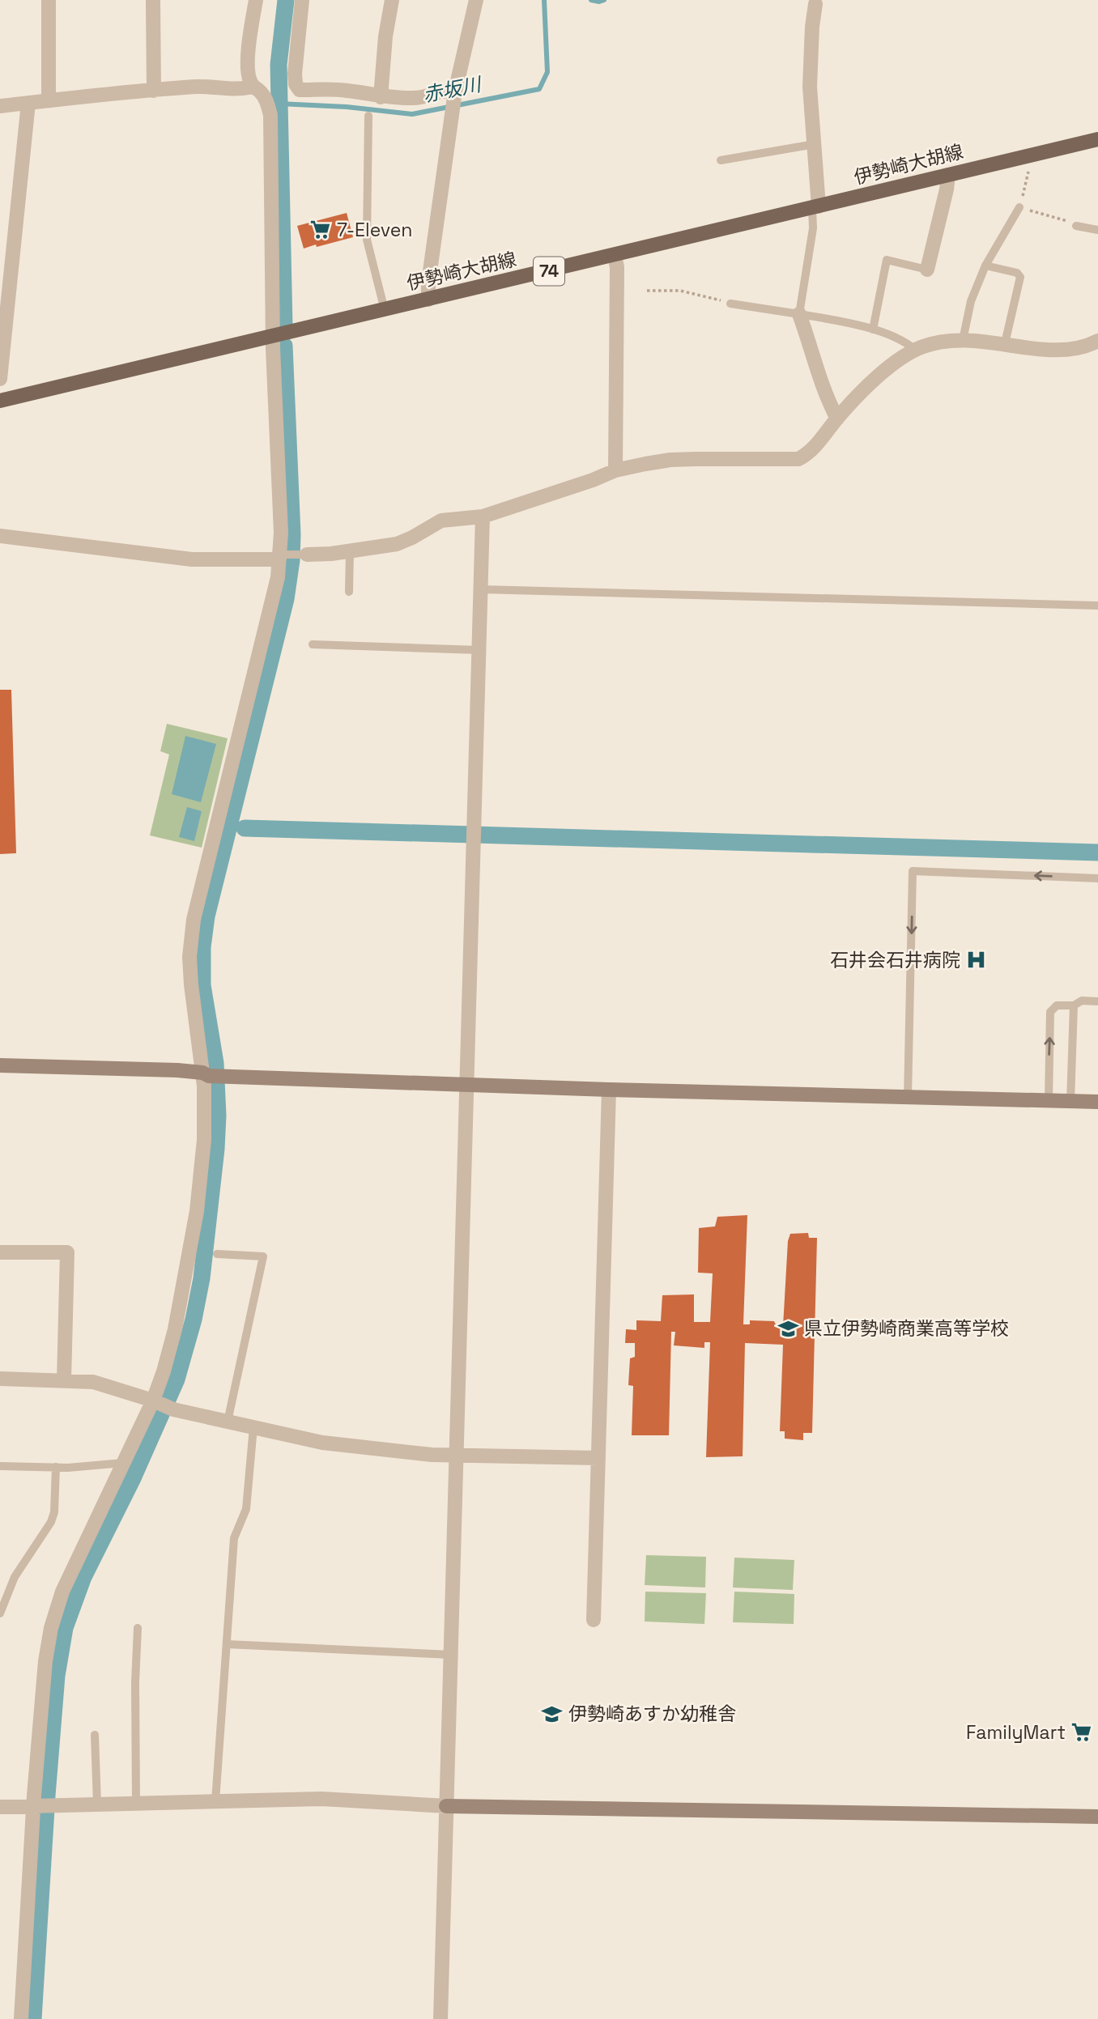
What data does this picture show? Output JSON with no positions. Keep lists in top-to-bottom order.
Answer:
{
  "streets": {
    "main road": ["伊勢崎大胡線", "74"]
  },
  "water": ["赤坂川"],
  "places": {
    "supermarket": ["7-Eleven", "FamilyMart"],
    "hospital": ["石井会石井病院"],
    "school or university": ["県立伊勢崎商業高等学校", "伊勢崎あすか幼稚舎"]
  }
}
